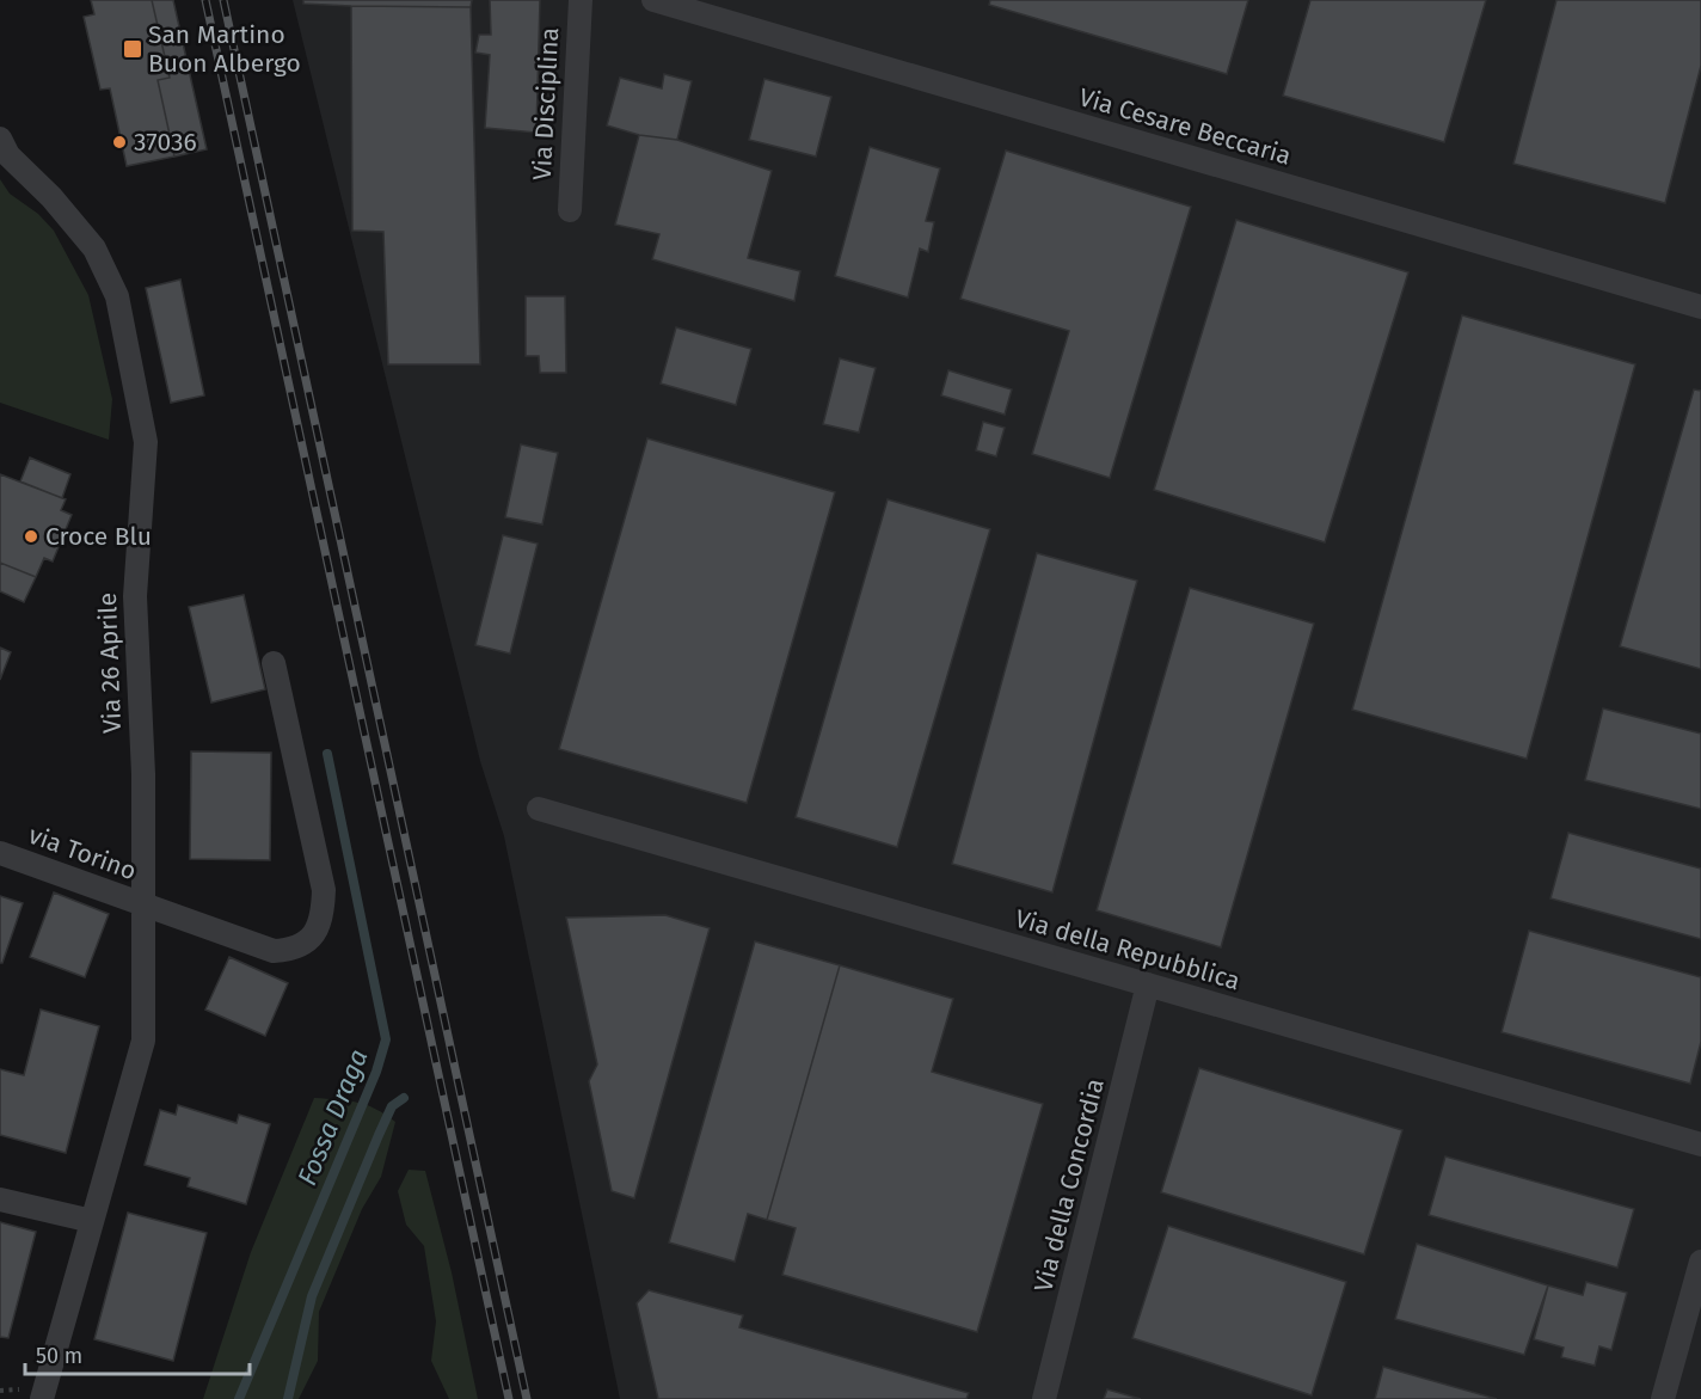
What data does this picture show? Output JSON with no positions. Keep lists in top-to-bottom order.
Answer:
{
  "streets": {
    "street": [
      "Via Disciplina",
      "Via Cesare Beccaria",
      "Via 26 Aprile",
      "via Torino",
      "Via della Repubblica",
      "Via della Concordia"
    ]
  },
  "crossings": [
    ["Via 26 Aprile", "via Torino"],
    ["Via della Repubblica", "Via della Concordia"]
  ],
  "water": ["Fossa Draga"],
  "places": {
    "transit": ["San Martino Buon Albergo"],
    "other": ["37036", "Croce Blu"]
  },
  "scale_bar": "50 m"
}
